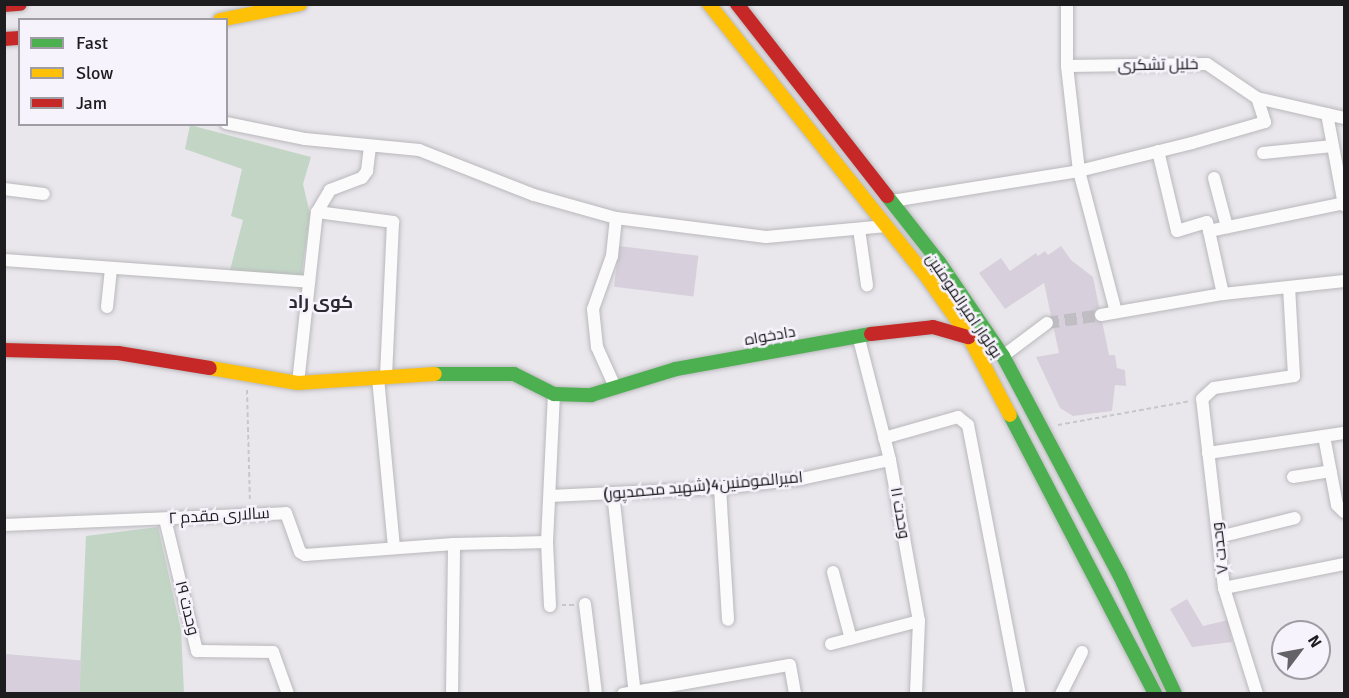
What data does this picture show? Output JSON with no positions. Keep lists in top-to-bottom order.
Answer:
{
  "streets": {
    "street": [
      "خلیل تشکری",
      "بولوار امیرالمومنین",
      "دادخواه",
      "امیرالمومنین4(شهید محمدپور)",
      "وحدت ۱۱",
      "سالاری مقدم ۲",
      "وحدت ۷",
      "وحدت ۱۹"
    ]
  },
  "crossings": [
    ["دادخواه", "وحدت ۱۱"],
    ["امیرالمومنین4(شهید محمدپور)", "وحدت ۱۱"],
    ["سالاری مقدم ۲", "وحدت ۱۹"]
  ],
  "districts": ["کوی راد"],
  "legend": ["Fast", "Slow", "Jam"],
  "north": "top right"
}
